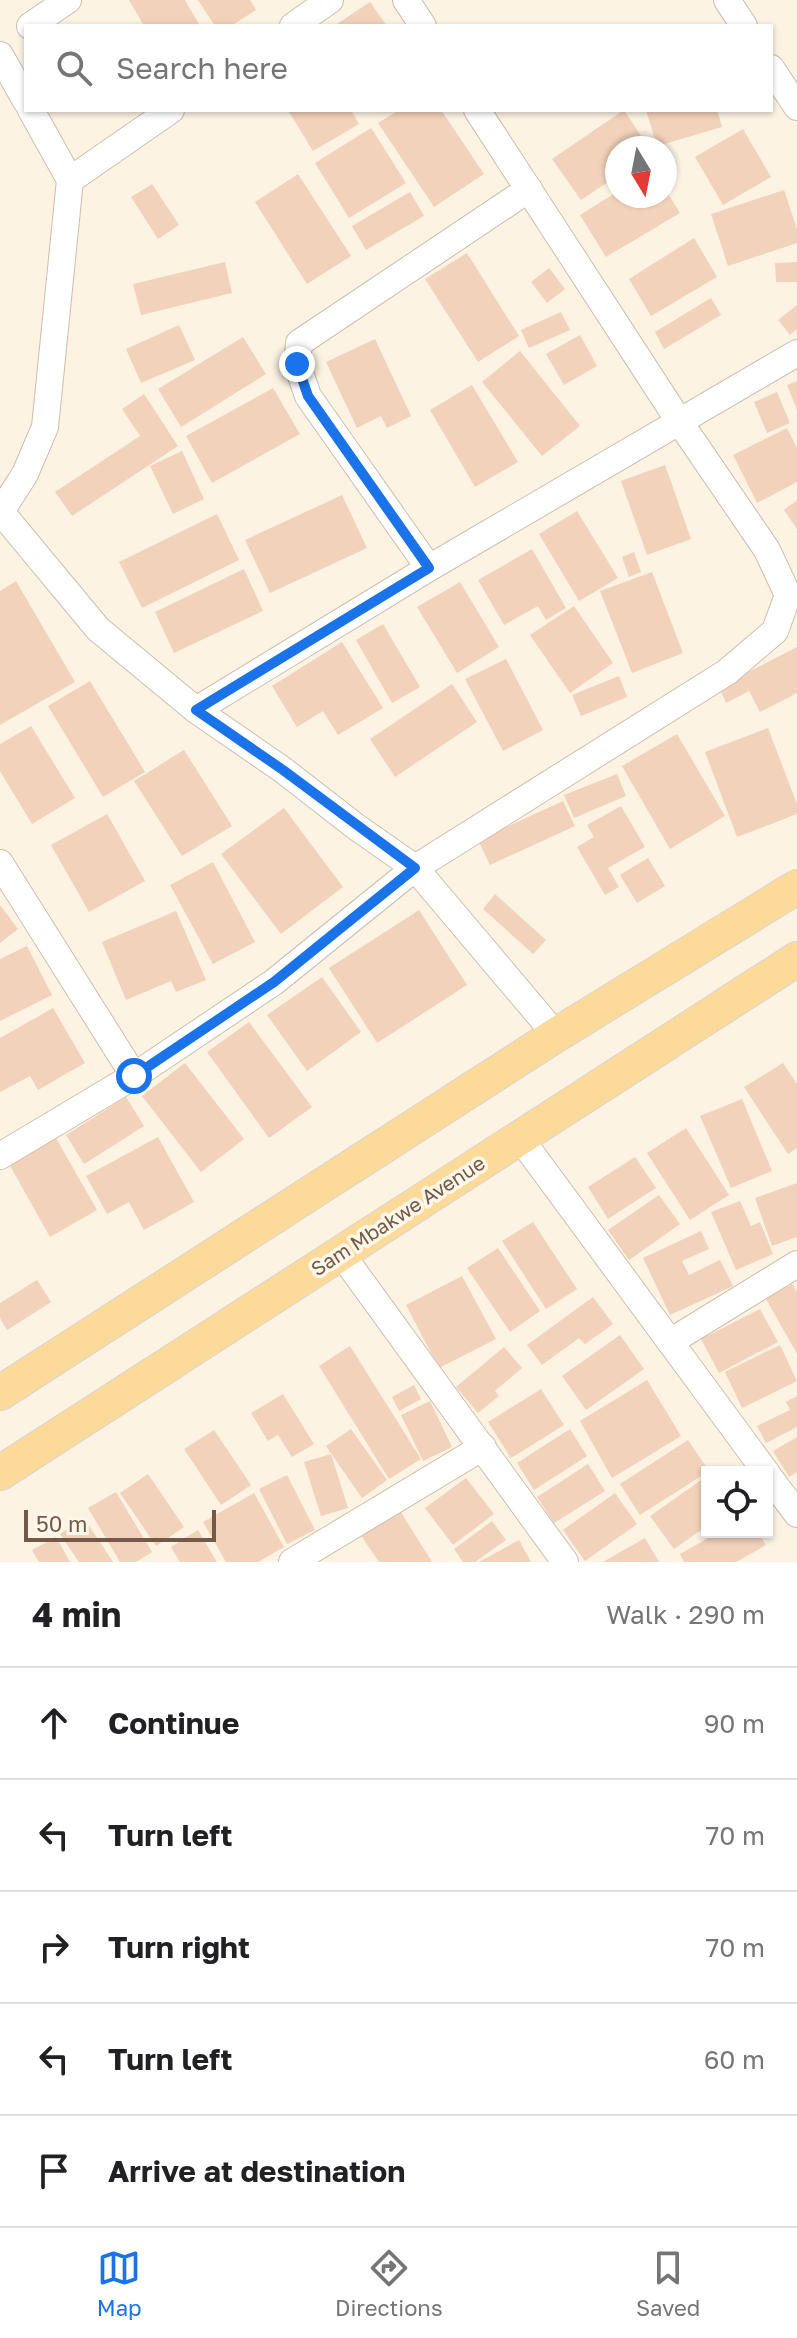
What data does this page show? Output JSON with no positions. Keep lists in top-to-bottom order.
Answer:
{
  "streets": {
    "main road": ["Sam Mbakwe Avenue"]
  },
  "scale_bar": "50 m",
  "north": "bottom",
  "page": {
    "search": "Search here",
    "scale": "50 m",
    "heading": ["4 min", "Walk · 290 m"],
    "list": [
      ["Continue", "90 m"],
      ["Turn left", "70 m"],
      ["Turn right", "70 m"],
      ["Turn left", "60 m"],
      "Arrive at destination"
    ],
    "nav": ["Map", "Directions", "Saved"]
  }
}
